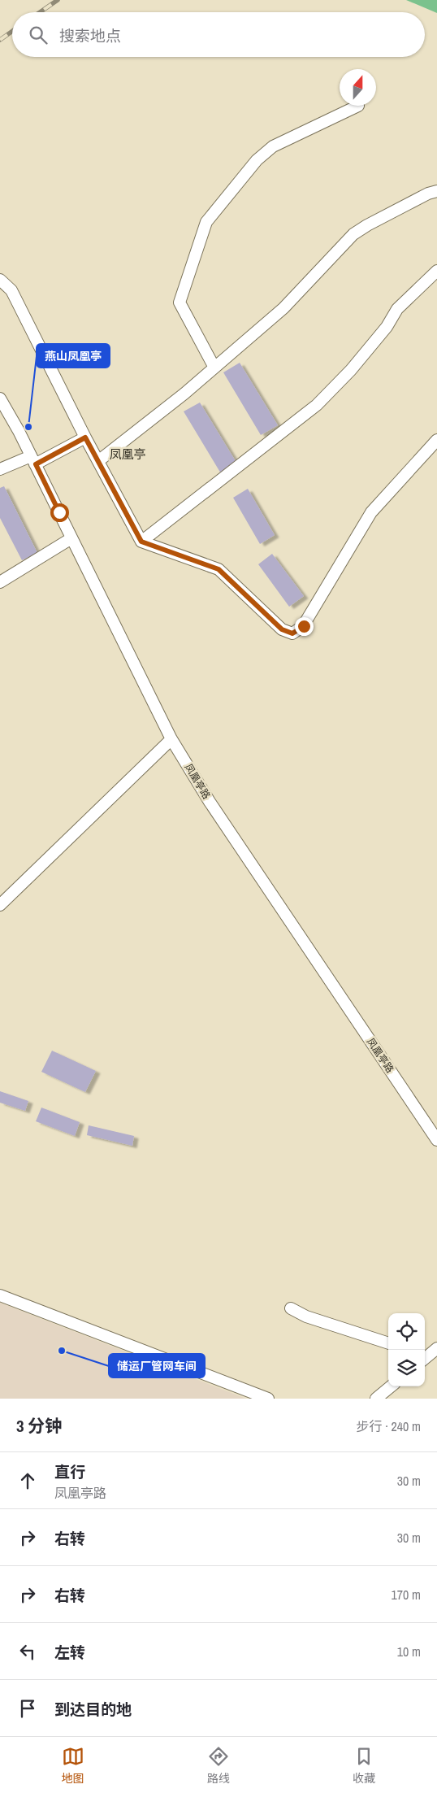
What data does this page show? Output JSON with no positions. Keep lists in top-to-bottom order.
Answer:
{
  "streets": {
    "street": ["凤凰亭路"]
  },
  "districts": ["凤凰亭"],
  "places": ["燕山凤凰亭", "储运厂管网车间"],
  "north": "top",
  "page": {
    "search": "搜索地点",
    "heading": ["3 分钟", "步行 · 240 m"],
    "list": [
      ["直行", "凤凰亭路", "30 m"],
      ["右转", "30 m"],
      ["右转", "170 m"],
      ["左转", "10 m"],
      "到达目的地"
    ],
    "nav": ["地图", "路线", "收藏"]
  }
}
